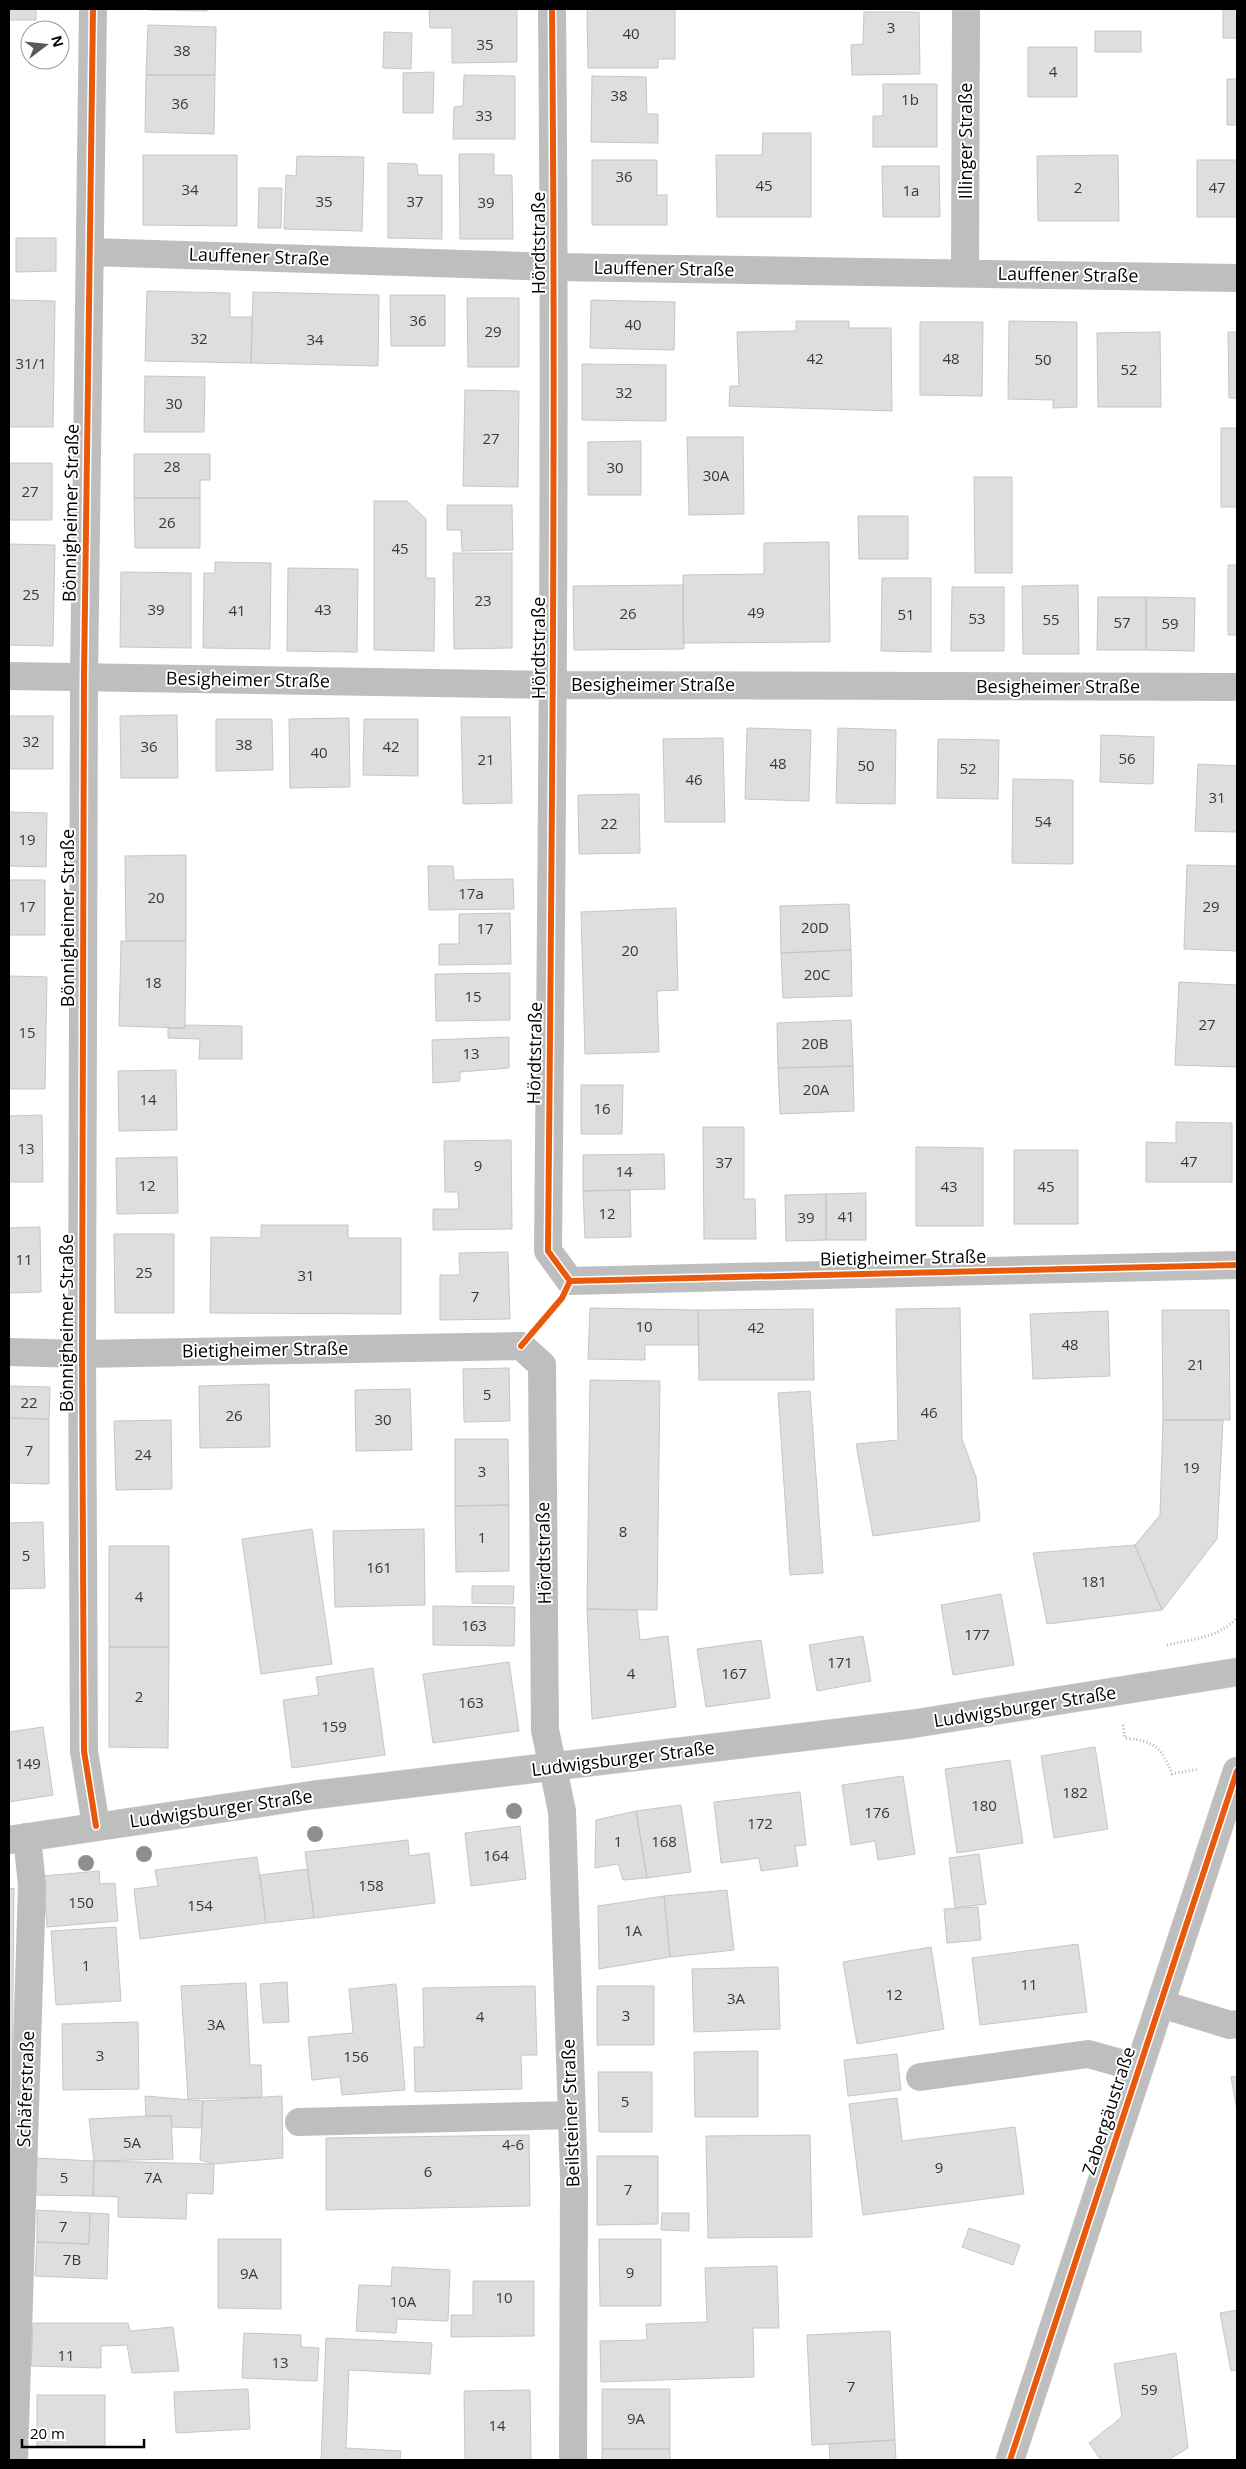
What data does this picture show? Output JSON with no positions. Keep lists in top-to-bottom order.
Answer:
{
  "streets": {
    "street": [
      "Illinger Straße",
      "Hördtstraße",
      "Lauffener Straße",
      "Bönnigheimer Straße",
      "Besigheimer Straße",
      "Bietigheimer Straße",
      "Ludwigsburger Straße",
      "Schäferstraße",
      "Zabergäustraße",
      "Beilsteiner Straße"
    ]
  },
  "crossings": [
    ["Illinger Straße", "Lauffener Straße"],
    ["Hördtstraße", "Lauffener Straße"],
    ["Hördtstraße", "Besigheimer Straße"],
    ["Hördtstraße", "Bietigheimer Straße"],
    ["Hördtstraße", "Ludwigsburger Straße"],
    ["Hördtstraße", "Beilsteiner Straße"],
    ["Lauffener Straße", "Bönnigheimer Straße"],
    ["Bönnigheimer Straße", "Besigheimer Straße"],
    ["Bönnigheimer Straße", "Bietigheimer Straße"],
    ["Bönnigheimer Straße", "Ludwigsburger Straße"],
    ["Ludwigsburger Straße", "Schäferstraße"],
    ["Ludwigsburger Straße", "Beilsteiner Straße"]
  ],
  "house_numbers": [
    "3",
    "40",
    "35",
    "38",
    "4",
    "38",
    "1b",
    "36",
    "33",
    "36",
    "45",
    "2",
    "47",
    "34",
    "1a",
    "35",
    "37",
    "39",
    "36",
    "40",
    "29",
    "32",
    "34",
    "42",
    "48",
    "50",
    "31/1",
    "52",
    "32",
    "30",
    "27",
    "28",
    "30",
    "30A",
    "27",
    "26",
    "45",
    "25",
    "23",
    "39",
    "43",
    "41",
    "49",
    "26",
    "51",
    "53",
    "55",
    "57",
    "59",
    "32",
    "38",
    "36",
    "42",
    "40",
    "56",
    "21",
    "48",
    "50",
    "52",
    "46",
    "31",
    "54",
    "22",
    "19",
    "17a",
    "20",
    "17",
    "29",
    "20D",
    "17",
    "20",
    "20C",
    "18",
    "15",
    "27",
    "15",
    "20B",
    "13",
    "20A",
    "14",
    "16",
    "13",
    "47",
    "37",
    "9",
    "14",
    "12",
    "43",
    "45",
    "12",
    "41",
    "39",
    "11",
    "25",
    "31",
    "7",
    "10",
    "42",
    "48",
    "21",
    "5",
    "22",
    "46",
    "26",
    "30",
    "7",
    "24",
    "19",
    "3",
    "8",
    "1",
    "5",
    "161",
    "181",
    "4",
    "163",
    "177",
    "171",
    "4",
    "167",
    "2",
    "163",
    "159",
    "149",
    "182",
    "180",
    "176",
    "172",
    "1",
    "168",
    "164",
    "158",
    "150",
    "154",
    "1A",
    "1",
    "11",
    "12",
    "3A",
    "3",
    "4",
    "3A",
    "3",
    "156",
    "5",
    "5A",
    "4-6",
    "9",
    "6",
    "5",
    "7A",
    "7",
    "7",
    "7B",
    "9",
    "9A",
    "10",
    "10A",
    "11",
    "13",
    "7",
    "59",
    "9A",
    "14"
  ],
  "scale_bar": "20 m",
  "north": "right"
}
